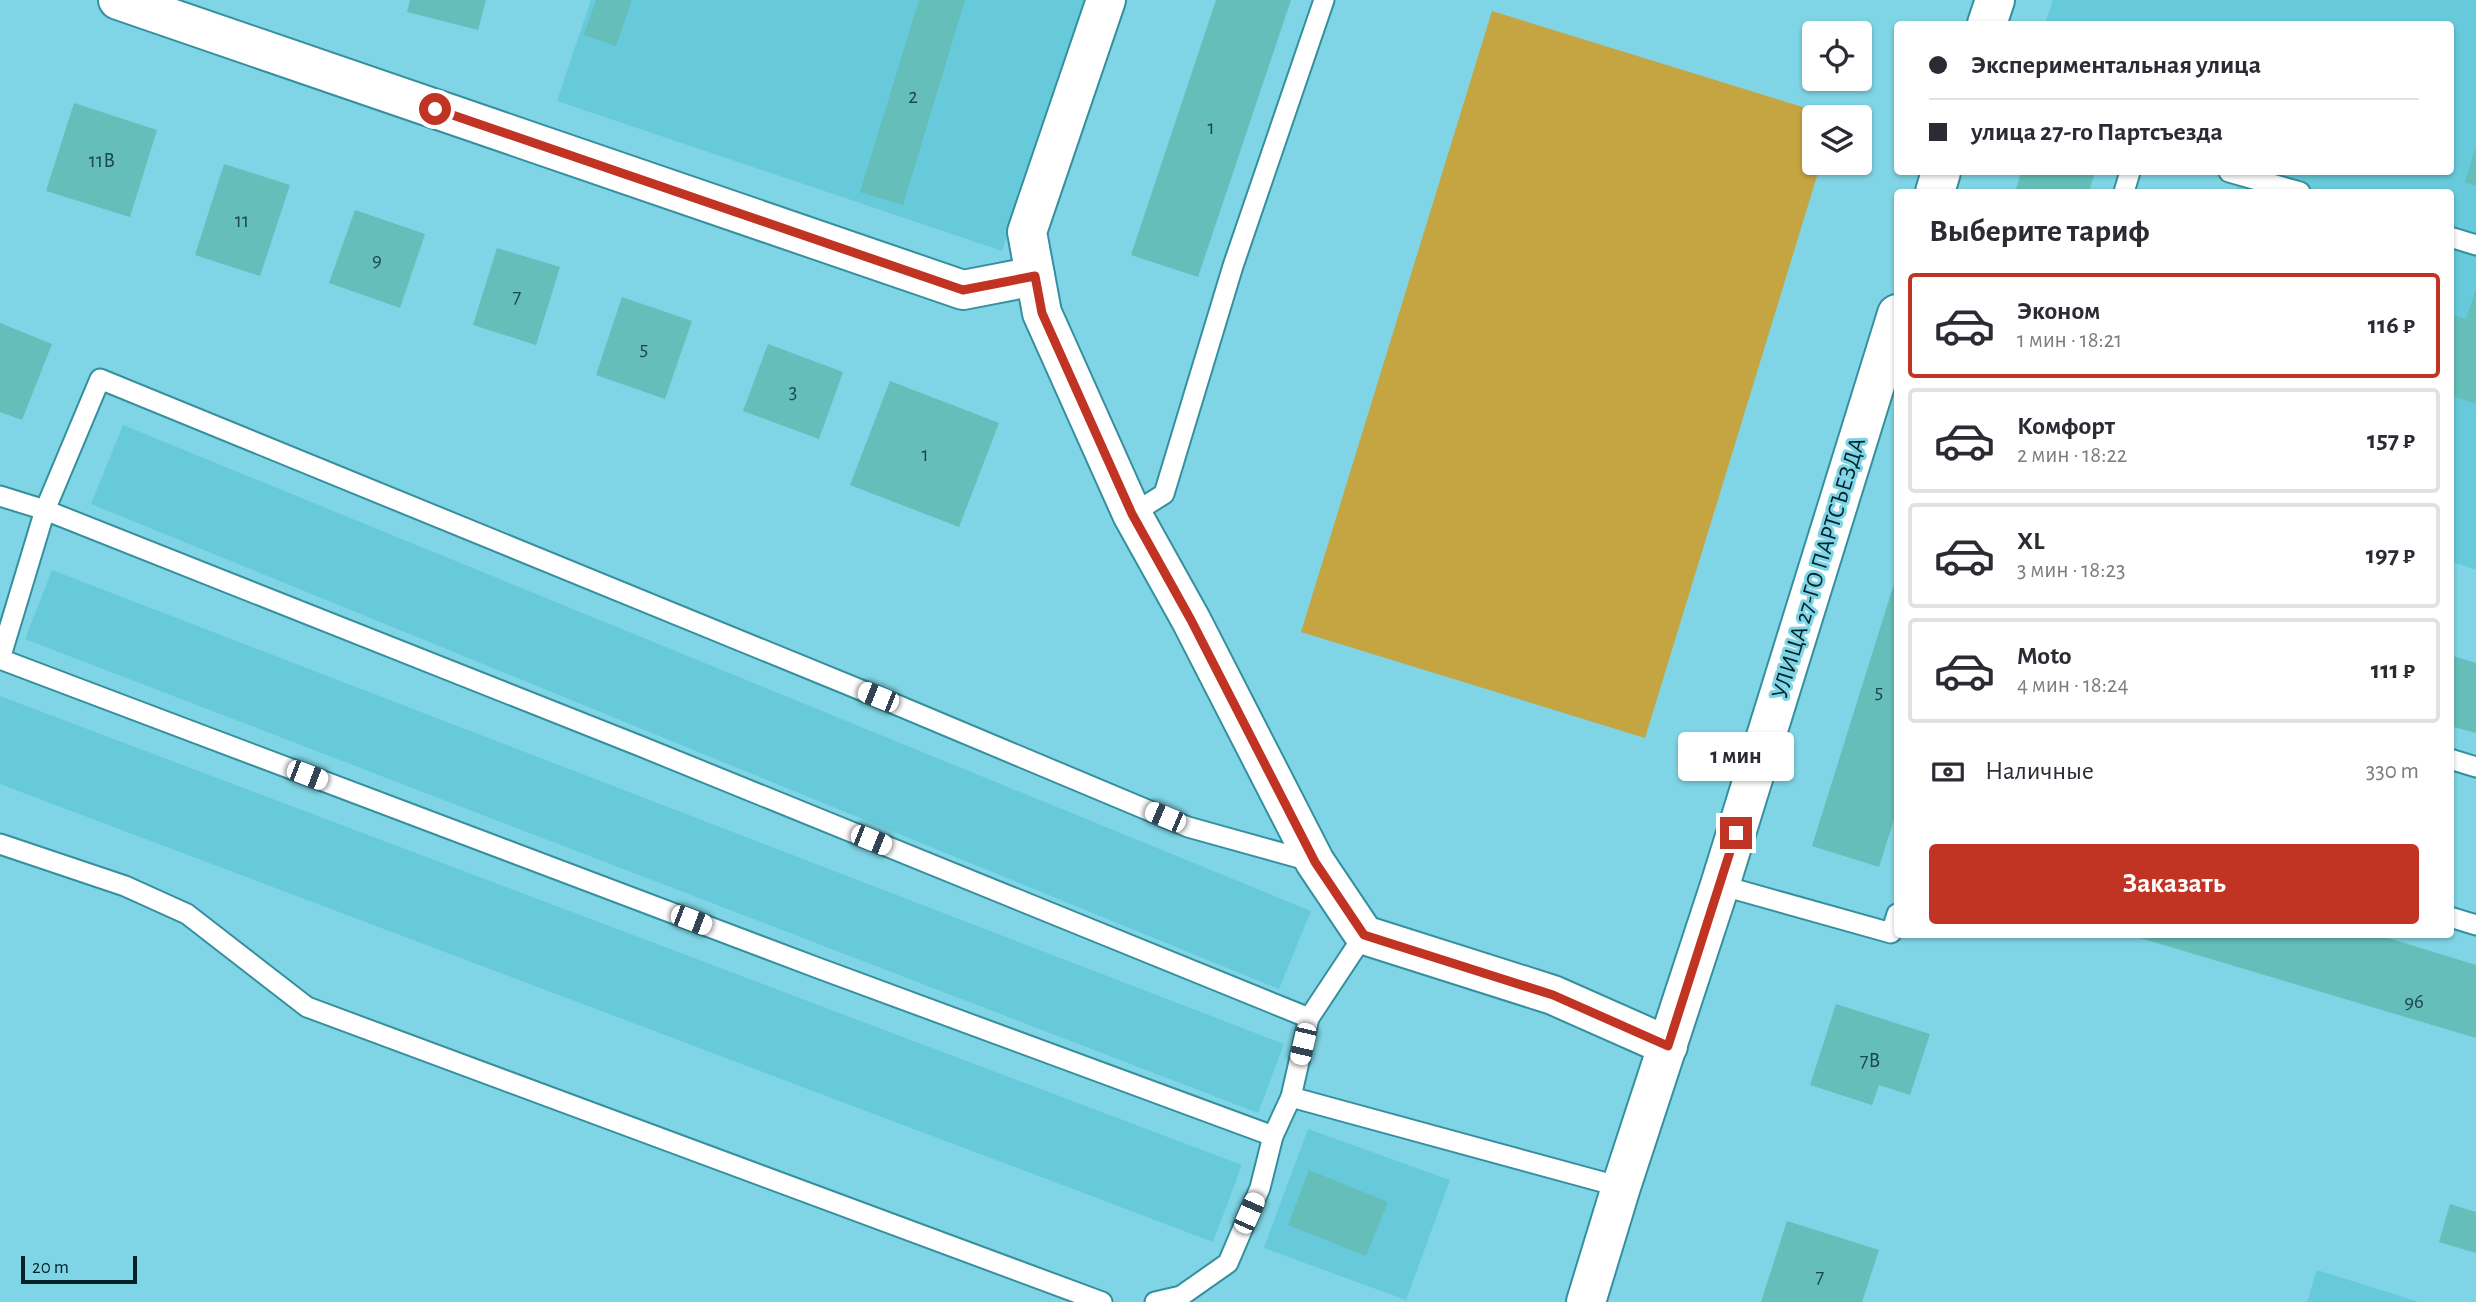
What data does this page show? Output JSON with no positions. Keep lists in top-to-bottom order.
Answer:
{
  "streets": {
    "street": ["УЛИЦА 27-ГО ПАРТСЪЕЗДА"]
  },
  "house_numbers": [
    "2",
    "1",
    "11В",
    "11",
    "9",
    "7",
    "5",
    "3",
    "1",
    "5",
    "96",
    "7В",
    "7"
  ],
  "scale_bar": "20 m",
  "page": {
    "banner": ["Экспериментальная улица", "улица 27-го Партсъезда"],
    "heading": "Выберите тариф",
    "list": [
      {
        "name": "Эконом",
        "note": "1 мин · 18:21",
        "value": "116 ₽"
      },
      {
        "name": "Комфорт",
        "note": "2 мин · 18:22",
        "value": "157 ₽"
      },
      {
        "name": "XL",
        "note": "3 мин · 18:23",
        "value": "197 ₽"
      },
      {
        "name": "Moto",
        "note": "4 мин · 18:24",
        "value": "111 ₽"
      }
    ],
    "bubble": "1 мин",
    "pay": ["Наличные", "330 m"],
    "buttons": "Заказать",
    "scale": "20 m"
  }
}
